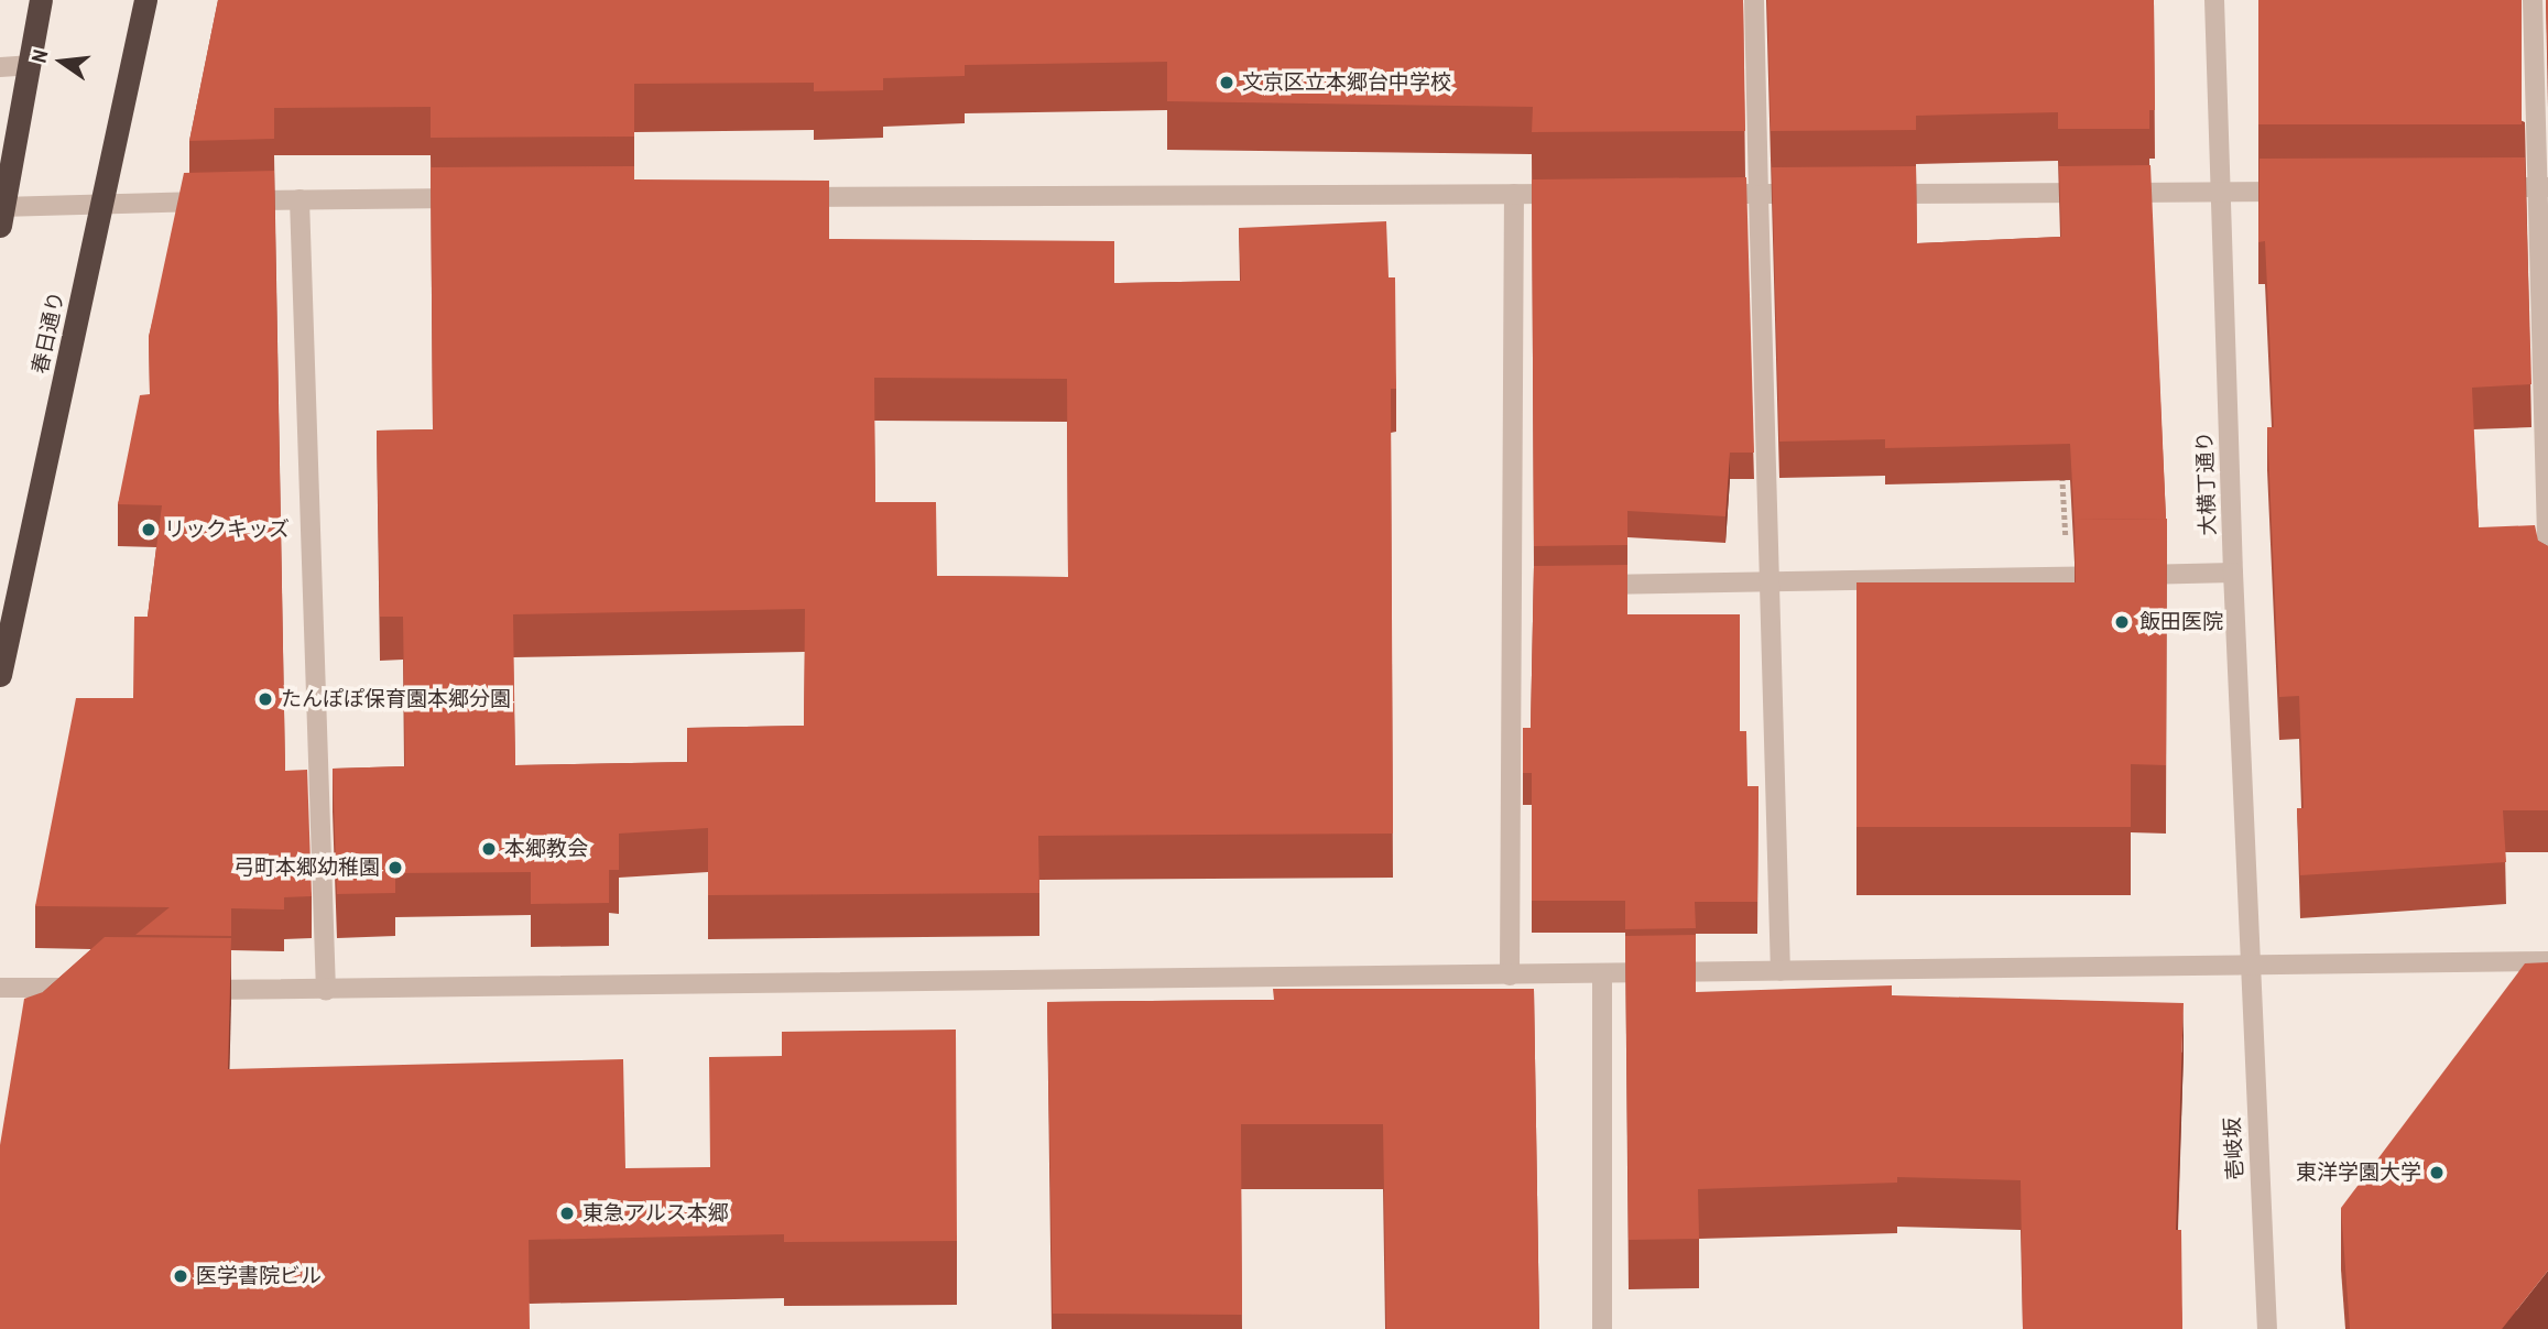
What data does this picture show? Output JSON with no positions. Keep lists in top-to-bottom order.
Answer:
{
  "streets": {
    "highway": ["春日通り"],
    "street": ["大横丁通り", "壱岐坂"]
  },
  "crossings": [
    ["大横丁通り", "壱岐坂"]
  ],
  "places": [
    "文京区立本郷台中学校",
    "リックキッズ",
    "飯田医院",
    "たんぽぽ保育園本郷分園",
    "本郷教会",
    "弓町本郷幼稚園",
    "東洋学園大学",
    "東急アルス本郷",
    "医学書院ビル"
  ],
  "north": "left"
}
